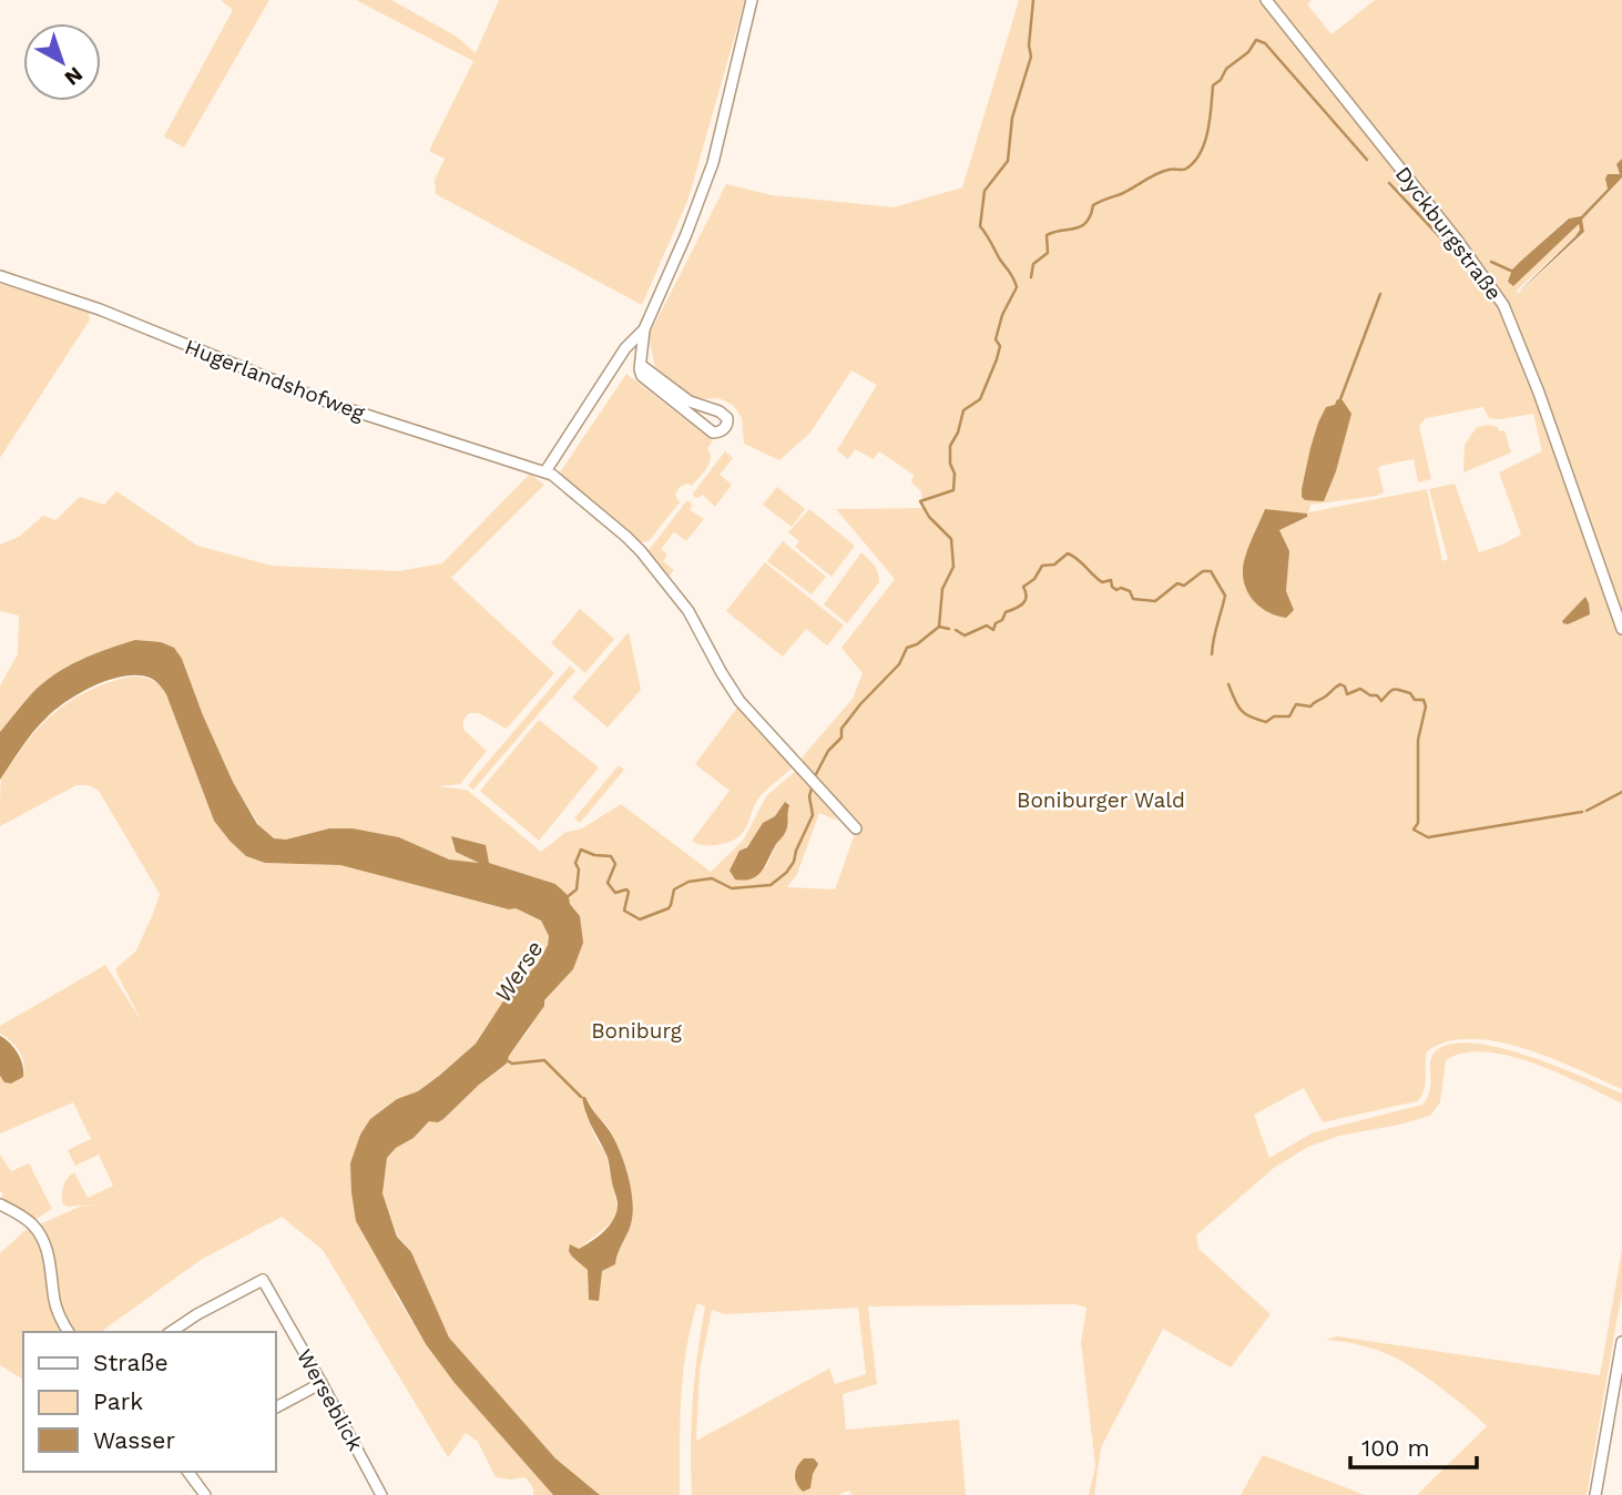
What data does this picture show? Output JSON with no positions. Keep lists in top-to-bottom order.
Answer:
{
  "streets": {
    "street": ["Dyckburgstraße", "Hugerlandshofweg", "Werseblick"]
  },
  "water": ["Werse"],
  "parks": ["Boniburger Wald", "Boniburg"],
  "legend": ["Straße", "Park", "Wasser"],
  "scale_bar": "100 m",
  "north": "bottom right"
}
